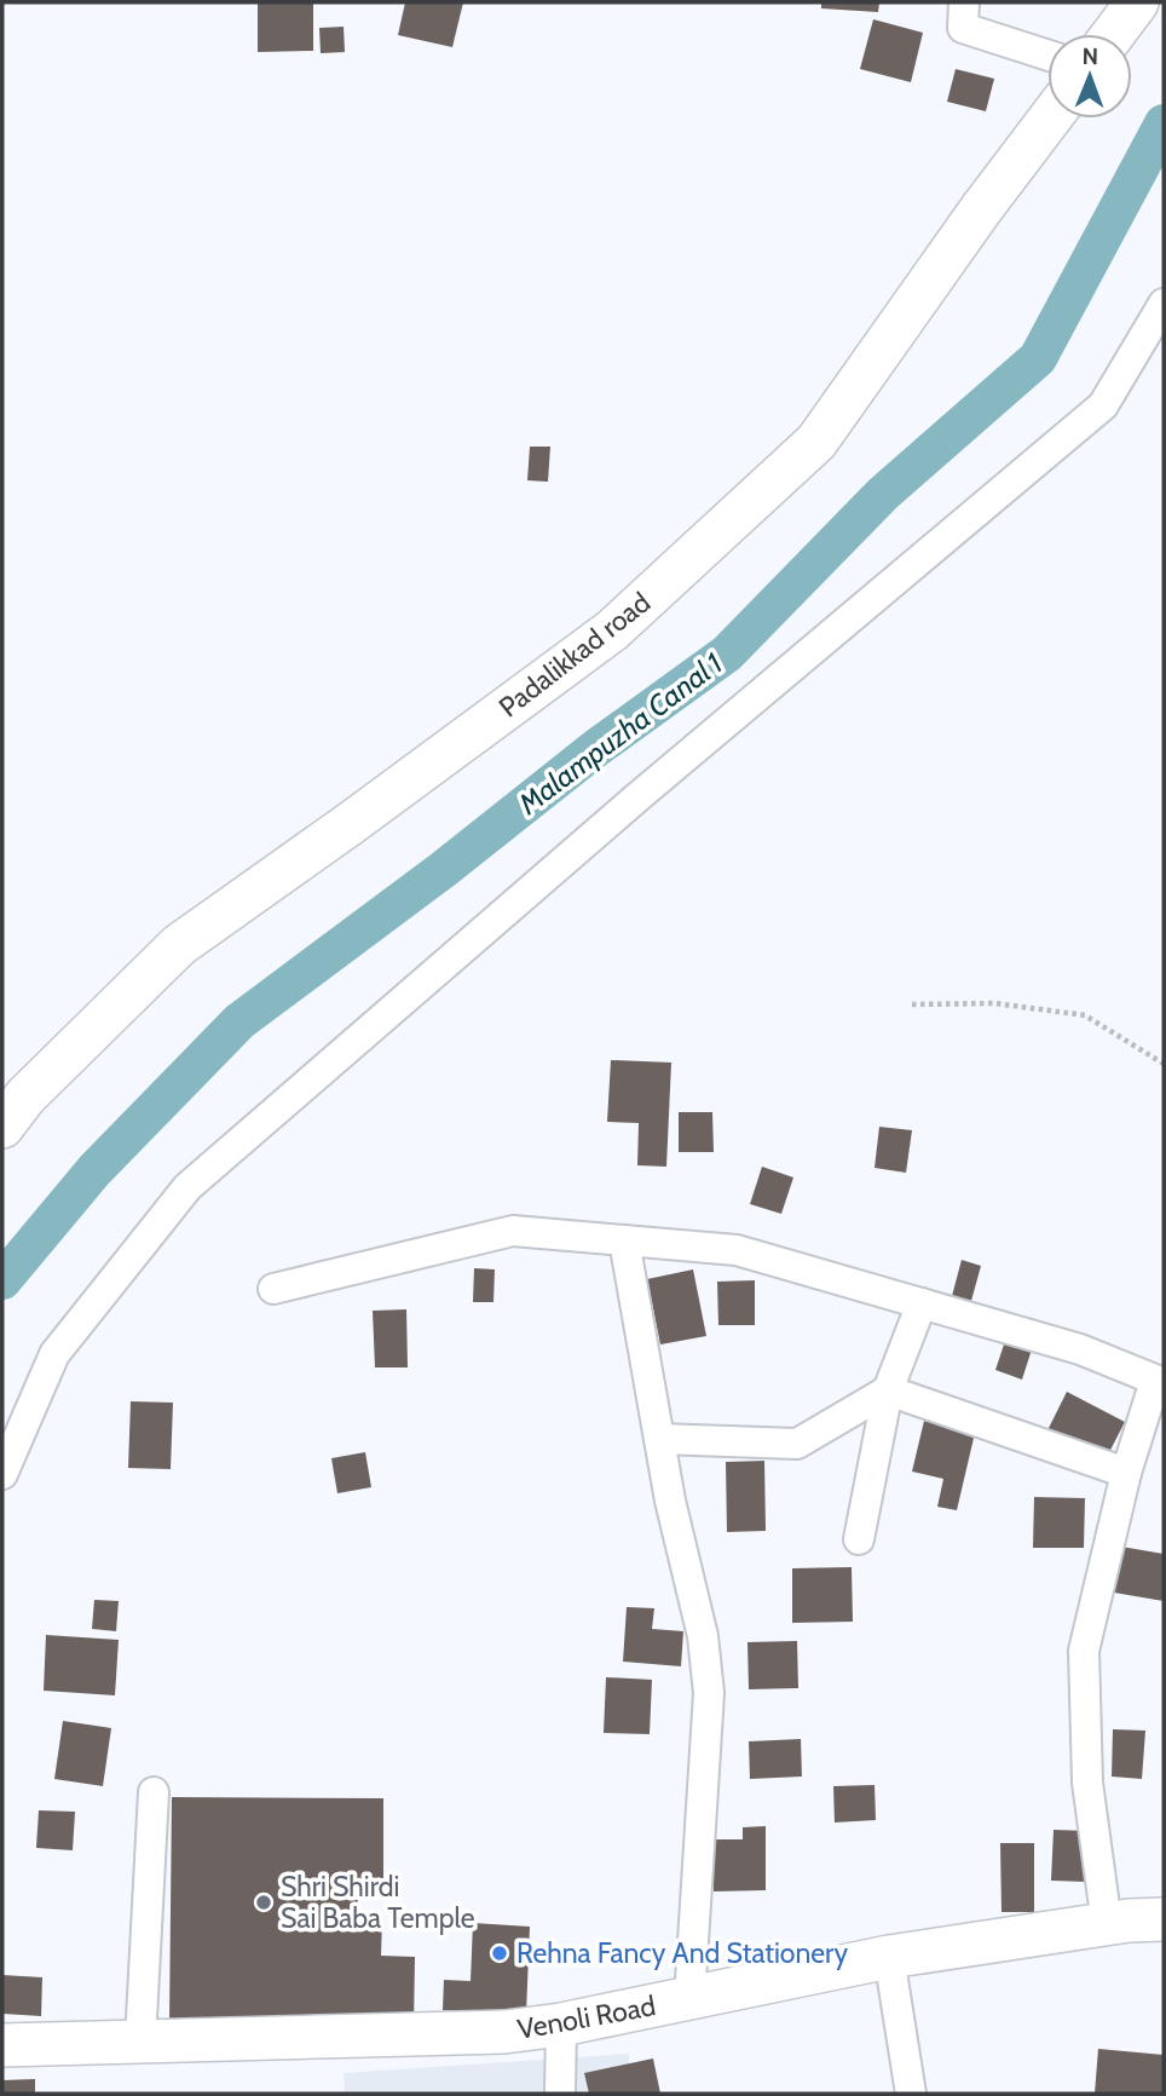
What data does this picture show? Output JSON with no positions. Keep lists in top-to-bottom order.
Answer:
{
  "streets": {
    "street": ["Padalikkad road", "Venoli Road"]
  },
  "water": ["Malampuzha Canal 1"],
  "places": ["Shri Shirdi Sai Baba Temple", "Rehna Fancy And Stationery"],
  "north": "top"
}
